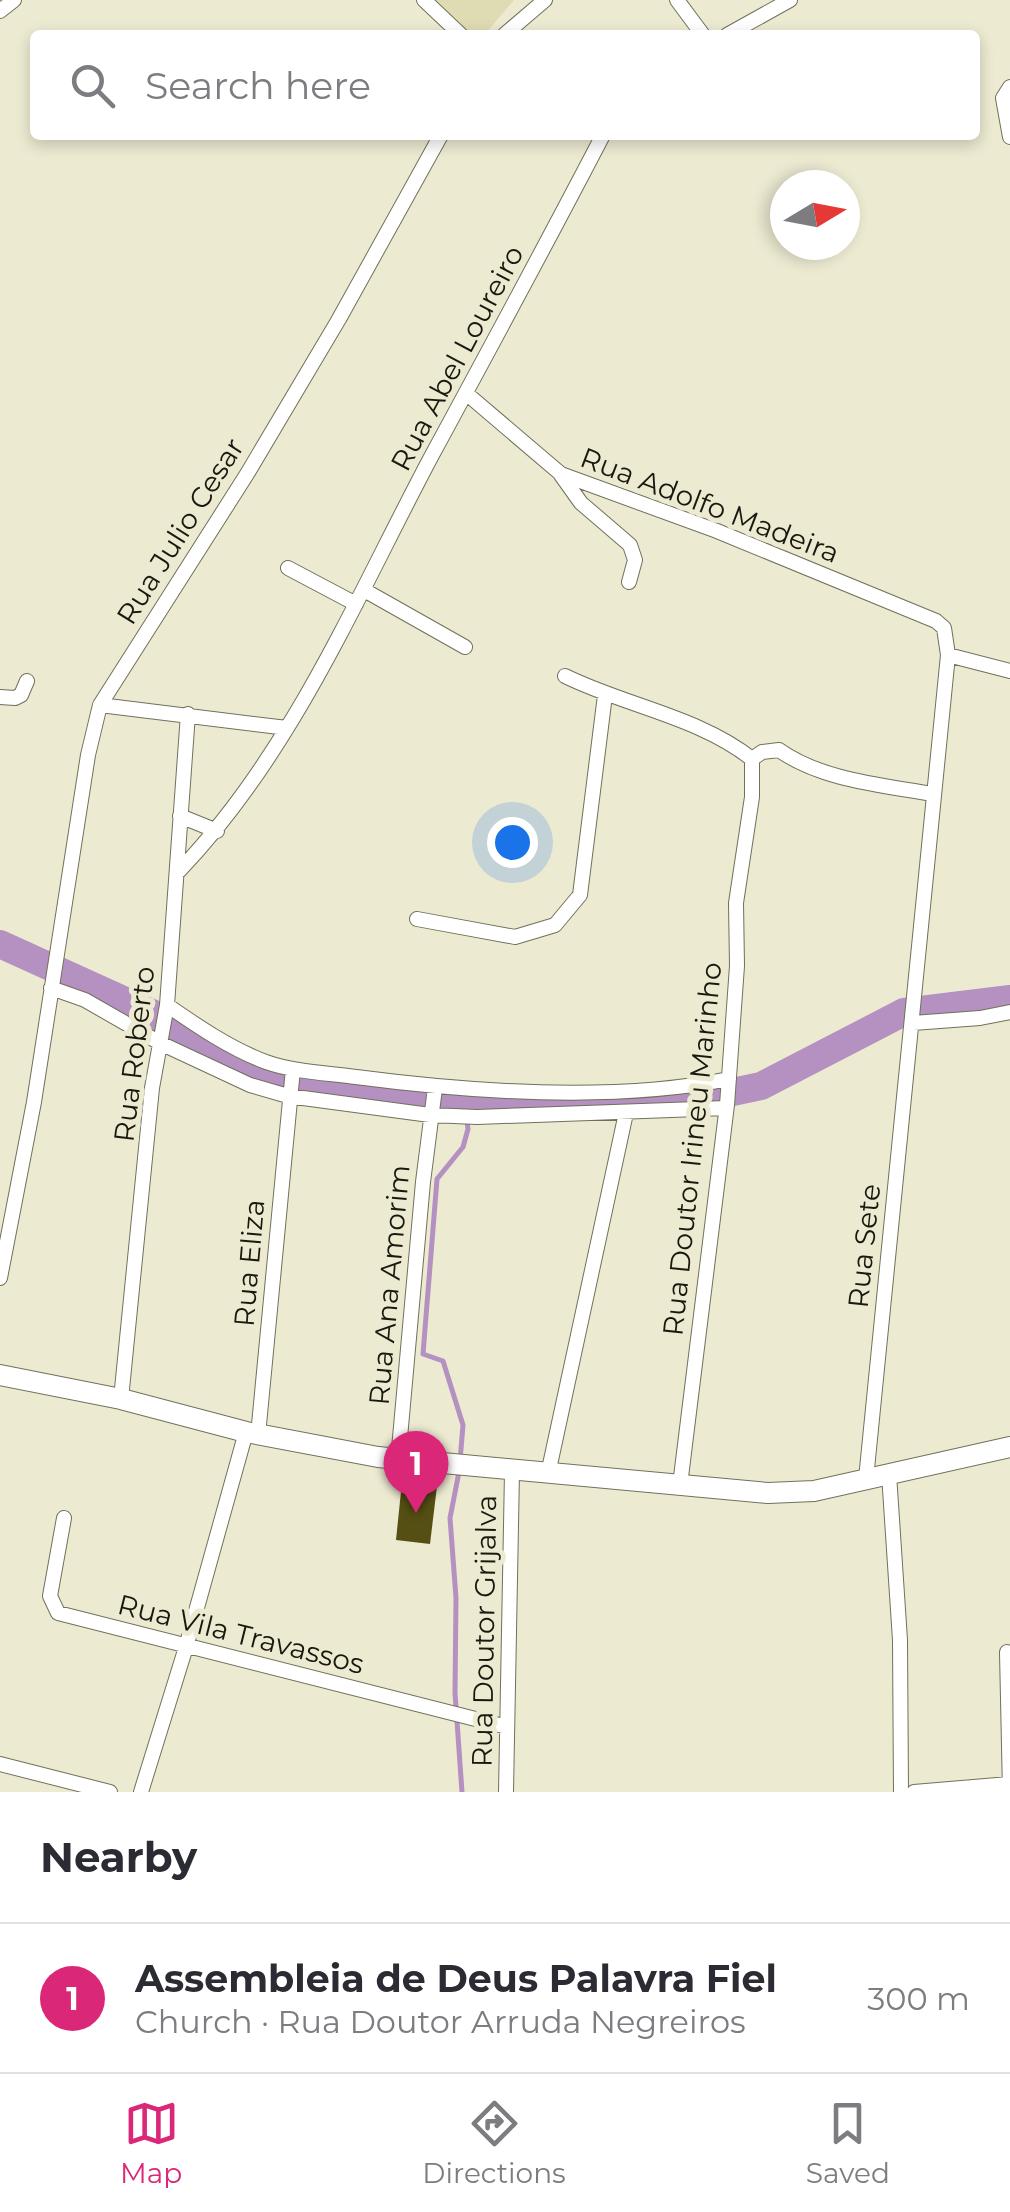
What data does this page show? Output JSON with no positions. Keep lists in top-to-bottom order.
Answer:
{
  "streets": {
    "street": [
      "Rua Abel Loureiro",
      "Rua Adolfo Madeira",
      "Rua Julio Cesar",
      "Rua Roberto",
      "Rua Doutor Irineu Marinho",
      "Rua Sete",
      "Rua Eliza",
      "Rua Ana Amorim",
      "Rua Doutor Grijalva",
      "Rua Vila Travassos"
    ]
  },
  "crossings": [
    ["Rua Abel Loureiro", "Rua Adolfo Madeira"],
    ["Rua Abel Loureiro", "Rua Roberto"],
    ["Rua Eliza", "Rua Vila Travassos"],
    ["Rua Doutor Grijalva", "Rua Vila Travassos"]
  ],
  "north": "right",
  "page": {
    "search": "Search here",
    "pins": "1",
    "heading": "Nearby",
    "list": [
      {
        "mark": "1",
        "name": "Assembleia de Deus Palavra Fiel",
        "note": "Church · Rua Doutor Arruda Negreiros",
        "value": "300 m"
      }
    ],
    "nav": ["Map", "Directions", "Saved"]
  }
}
